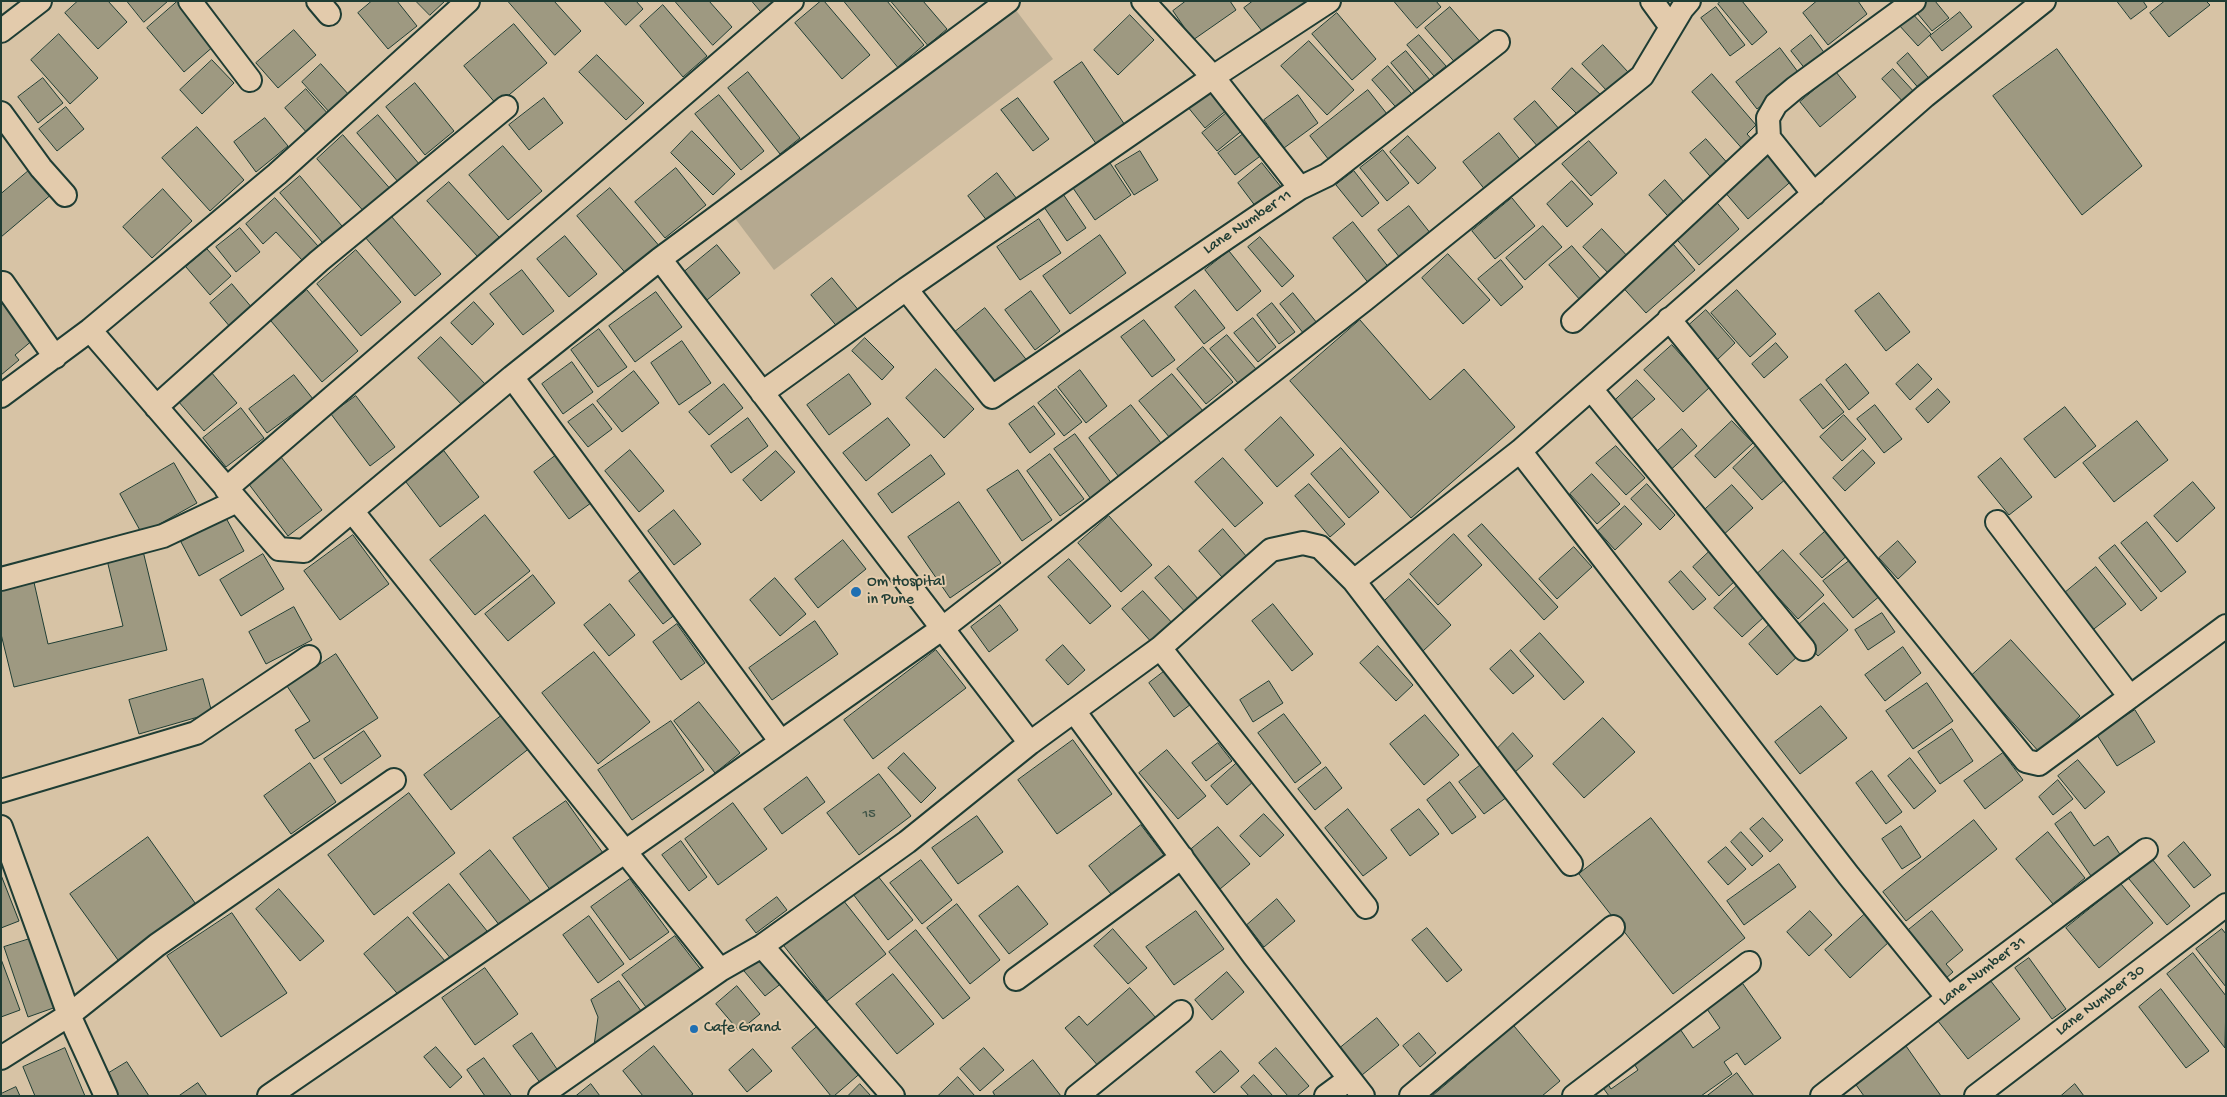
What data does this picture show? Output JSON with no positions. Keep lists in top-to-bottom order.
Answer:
{
  "streets": {
    "street": ["Lane Number 11", "Lane Number 31", "Lane Number 30"]
  },
  "places": ["Om Hospital in Pune", "Cafe Grand"],
  "house_numbers": ["15"]
}
